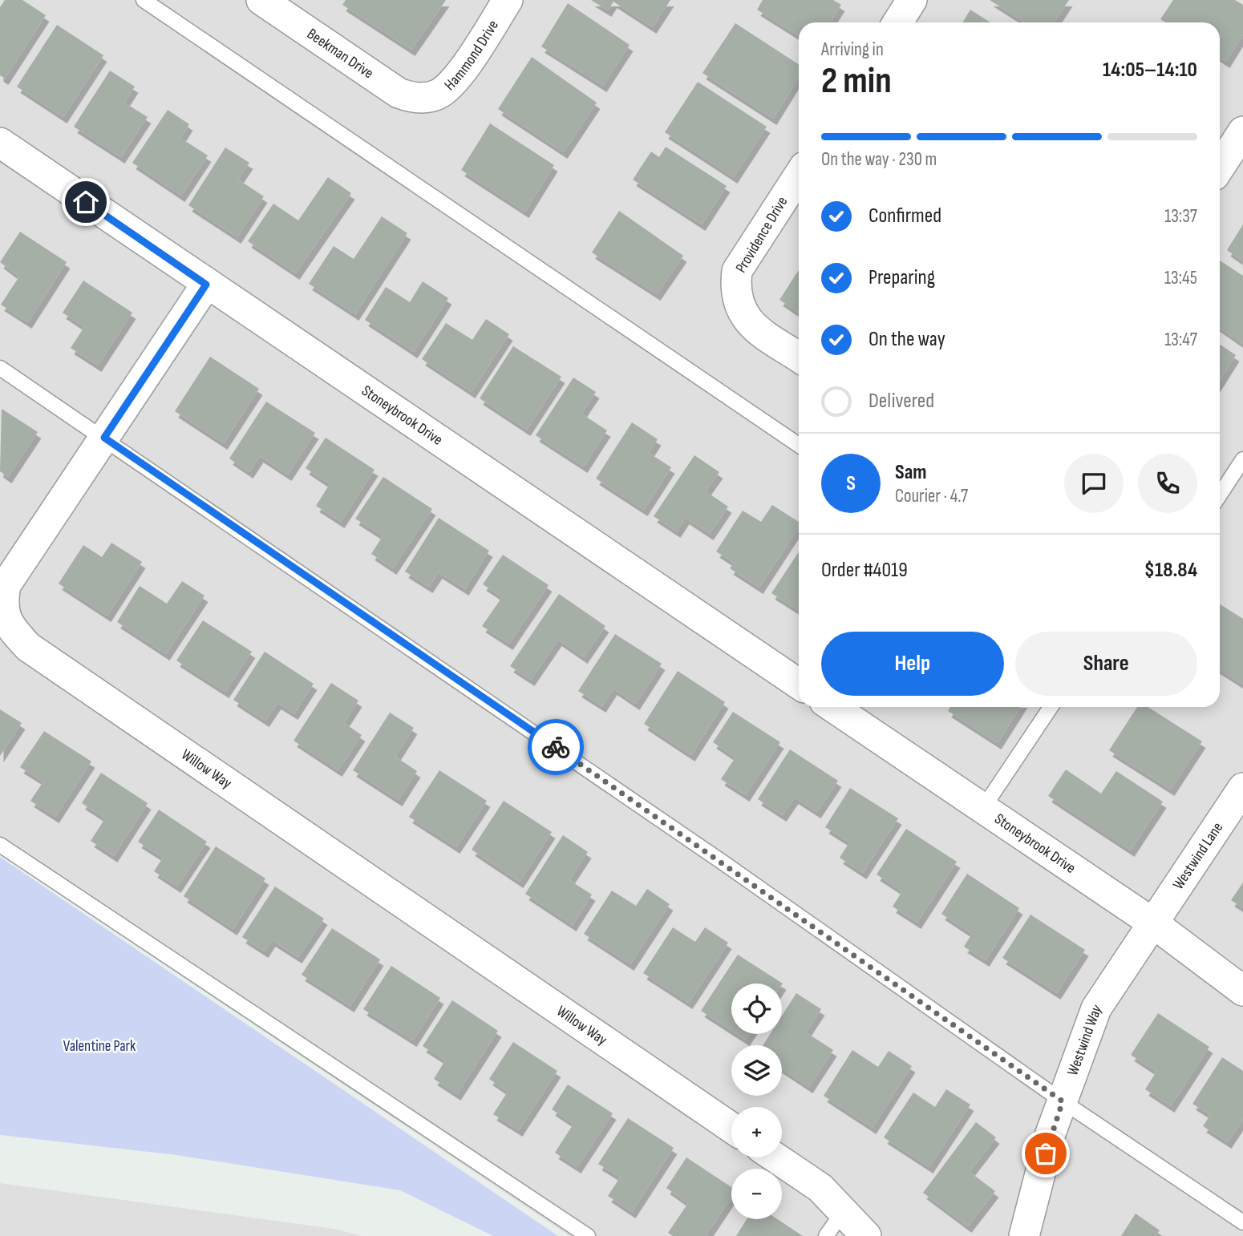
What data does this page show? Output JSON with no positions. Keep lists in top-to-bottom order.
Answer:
{
  "streets": {
    "street": [
      "Beekman Drive",
      "Hammond Drive",
      "Providence Drive",
      "Stoneybrook Drive",
      "Willow Way",
      "Westwind Lane",
      "Westwind Way"
    ]
  },
  "crossings": [
    ["Beekman Drive", "Hammond Drive"],
    ["Stoneybrook Drive", "Willow Way"],
    ["Stoneybrook Drive", "Westwind Lane"],
    ["Stoneybrook Drive", "Westwind Way"],
    ["Westwind Lane", "Westwind Way"]
  ],
  "parks": ["Valentine Park"],
  "page": {
    "heading": ["2 min", "Arriving in", "14:05–14:10"],
    "panel": [
      "Sam",
      "Courier · 4.7",
      "Order #4019",
      "$18.84"
    ],
    "bar": "On the way · 230 m",
    "list": [
      ["Confirmed", "13:37"],
      ["Preparing", "13:45"],
      ["On the way", "13:47"],
      "Delivered"
    ],
    "round": "S",
    "buttons": ["Help", "Share"],
    "map_buttons": ["+", "−"]
  }
}
